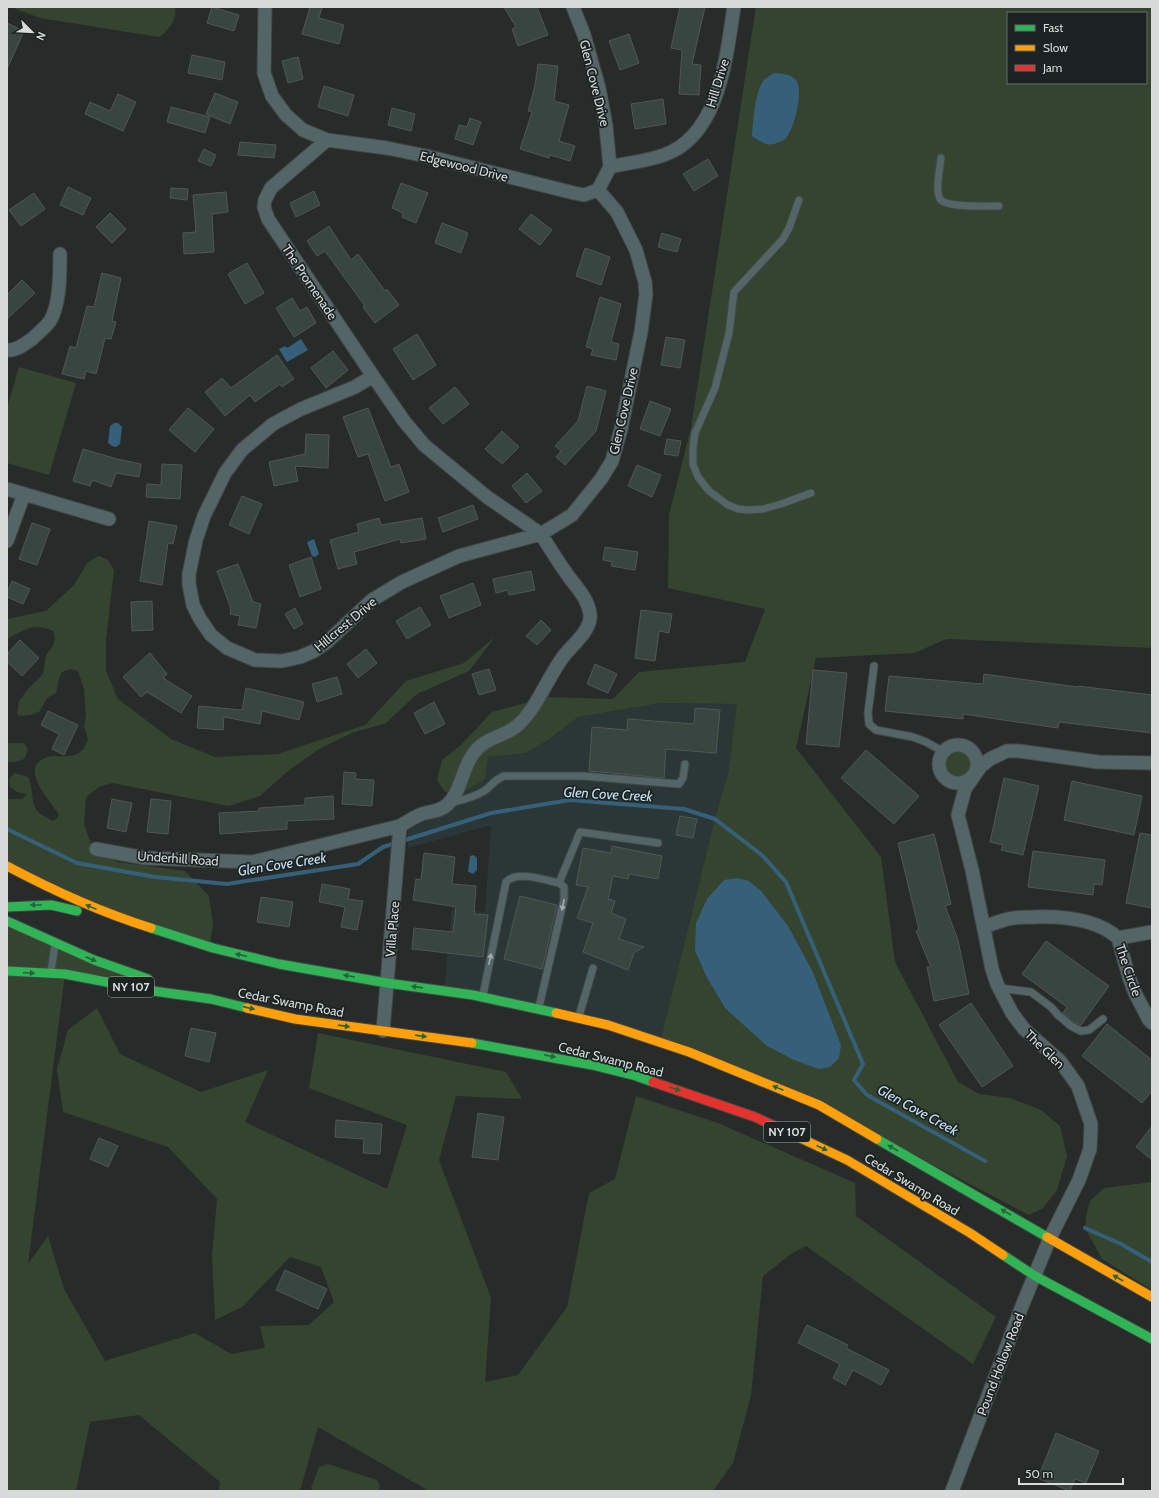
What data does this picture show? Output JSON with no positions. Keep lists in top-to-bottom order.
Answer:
{
  "streets": {
    "main road": ["NY 107", "Cedar Swamp Road"],
    "street": [
      "Glen Cove Drive",
      "Hill Drive",
      "Edgewood Drive",
      "The Promenade",
      "Hillcrest Drive",
      "Underhill Road",
      "Villa Place",
      "The Circle",
      "The Glen",
      "Pound Hollow Road"
    ]
  },
  "crossings": [
    ["Glen Cove Drive", "Hill Drive"],
    ["Glen Cove Drive", "Edgewood Drive"],
    ["Glen Cove Drive", "The Promenade"],
    ["Glen Cove Drive", "Hillcrest Drive"],
    ["Edgewood Drive", "The Promenade"],
    ["The Promenade", "Hillcrest Drive"],
    ["Underhill Road", "Villa Place"],
    ["Villa Place", "Cedar Swamp Road"],
    ["NY 107", "Cedar Swamp Road"],
    ["Cedar Swamp Road", "The Glen"],
    ["Cedar Swamp Road", "Pound Hollow Road"],
    ["The Glen", "Pound Hollow Road"]
  ],
  "water": ["Glen Cove Creek"],
  "legend": ["Fast", "Slow", "Jam"],
  "scale_bar": "50 m",
  "north": "bottom right"
}
